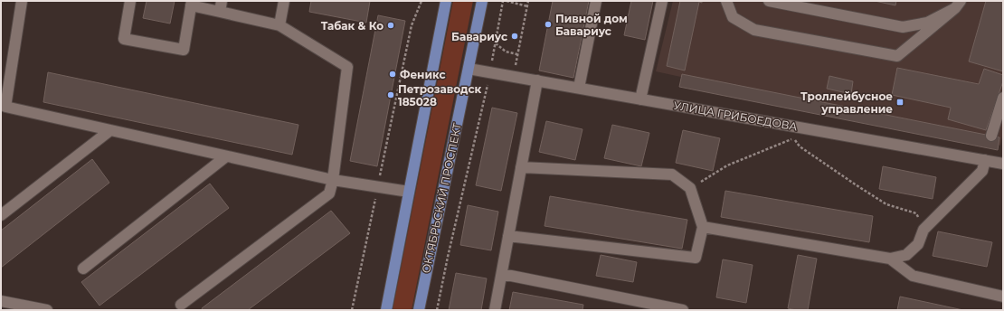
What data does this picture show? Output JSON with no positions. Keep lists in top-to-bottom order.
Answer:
{
  "streets": {
    "main road": ["ОКТЯБРЬСКИЙ ПРОСПЕКТ"],
    "street": ["УЛИЦА ГРИБОЕДОВА"]
  },
  "crossings": [
    ["УЛИЦА ГРИБОЕДОВА", "ОКТЯБРЬСКИЙ ПРОСПЕКТ"]
  ],
  "places": {
    "other": [
      "Пивной дом Бавариус",
      "Табак & Ко",
      "Бавариус",
      "Феникс",
      "Петрозаводск 185028"
    ],
    "transit": ["Троллейбусное управление"]
  }
}
